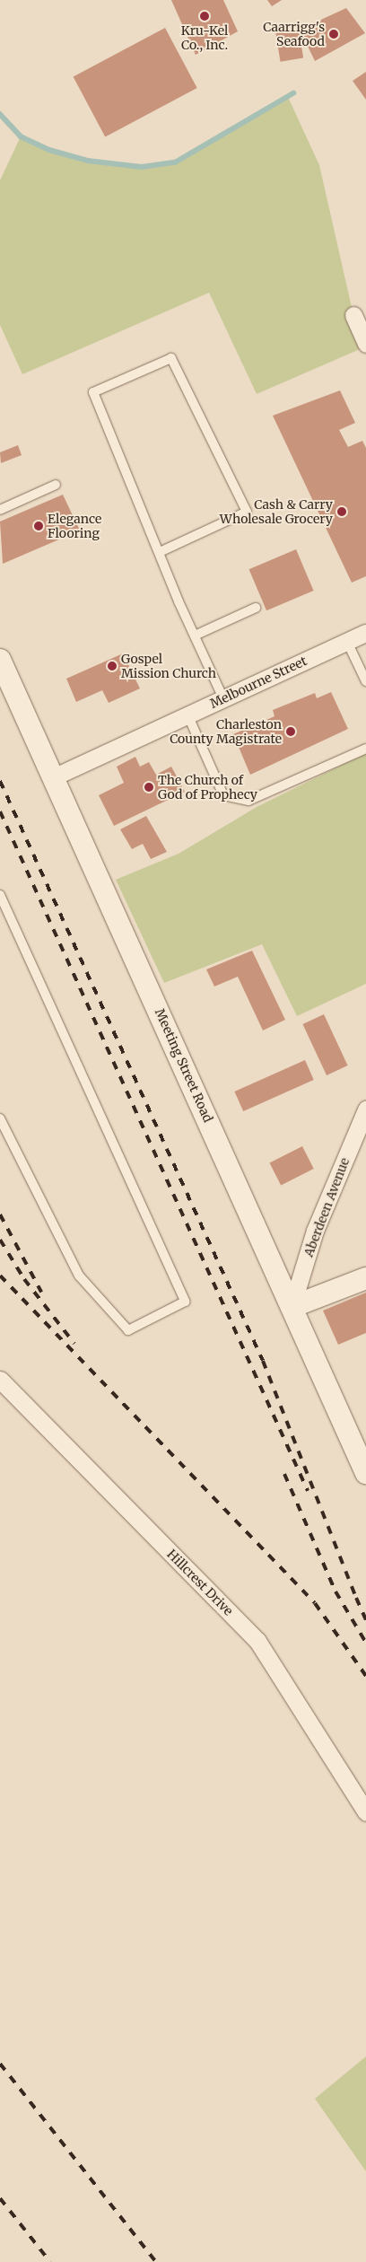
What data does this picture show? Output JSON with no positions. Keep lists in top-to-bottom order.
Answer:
{
  "streets": {
    "street": [
      "Melbourne Street",
      "Meeting Street Road",
      "Aberdeen Avenue",
      "Hillcrest Drive"
    ]
  },
  "crossings": [
    ["Melbourne Street", "Meeting Street Road"],
    ["Meeting Street Road", "Aberdeen Avenue"]
  ],
  "places": [
    "Kru-Kel Co., Inc.",
    "Caarrigg's Seafood",
    "Cash & Carry Wholesale Grocery",
    "Elegance Flooring",
    "Gospel Mission Church",
    "Charleston County Magistrate",
    "The Church of God of Prophecy"
  ]
}
